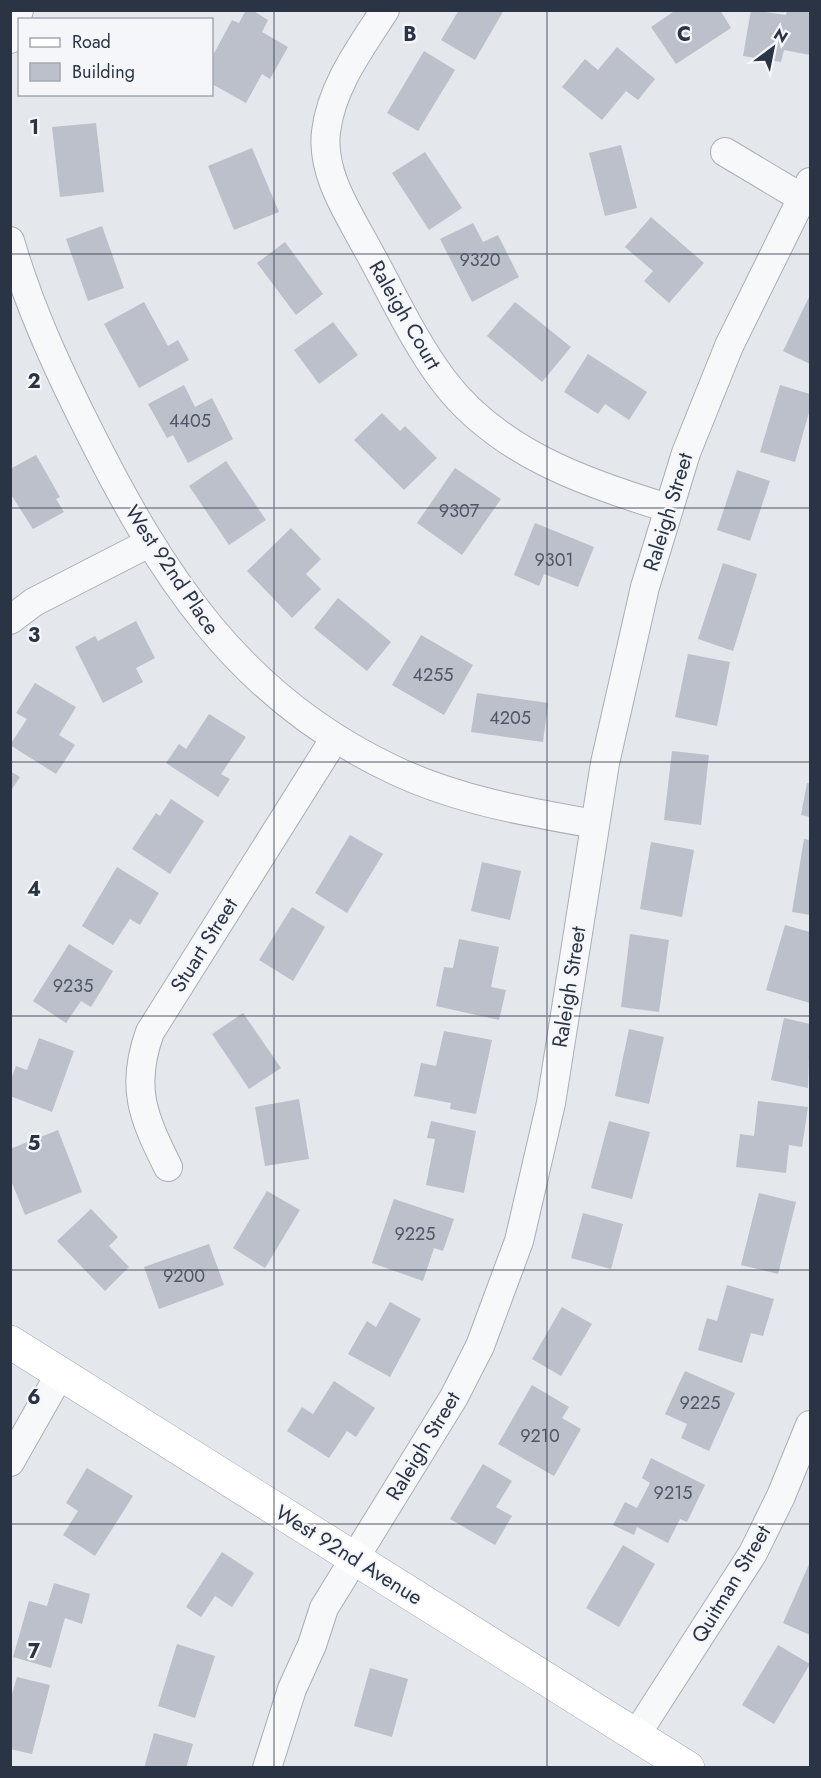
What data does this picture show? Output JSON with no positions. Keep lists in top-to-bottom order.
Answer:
{
  "streets": {
    "main road": ["West 92nd Avenue"],
    "street": [
      "Raleigh Court",
      "Raleigh Street",
      "West 92nd Place",
      "Stuart Street",
      "Quitman Street"
    ]
  },
  "crossings": [
    ["Raleigh Court", "Raleigh Street"],
    ["Raleigh Street", "West 92nd Place"],
    ["Raleigh Street", "West 92nd Avenue"],
    ["West 92nd Place", "Stuart Street"],
    ["West 92nd Avenue", "Quitman Street"]
  ],
  "house_numbers": [
    "9320",
    "4405",
    "9307",
    "9301",
    "4255",
    "4205",
    "9235",
    "9225",
    "9200",
    "9225",
    "9210",
    "9215"
  ],
  "legend": ["Road", "Building"],
  "north": "top right",
  "grid": {
    "columns": ["B", "C"],
    "rows": [
      "1",
      "2",
      "3",
      "4",
      "5",
      "6",
      "7"
    ]
  }
}
